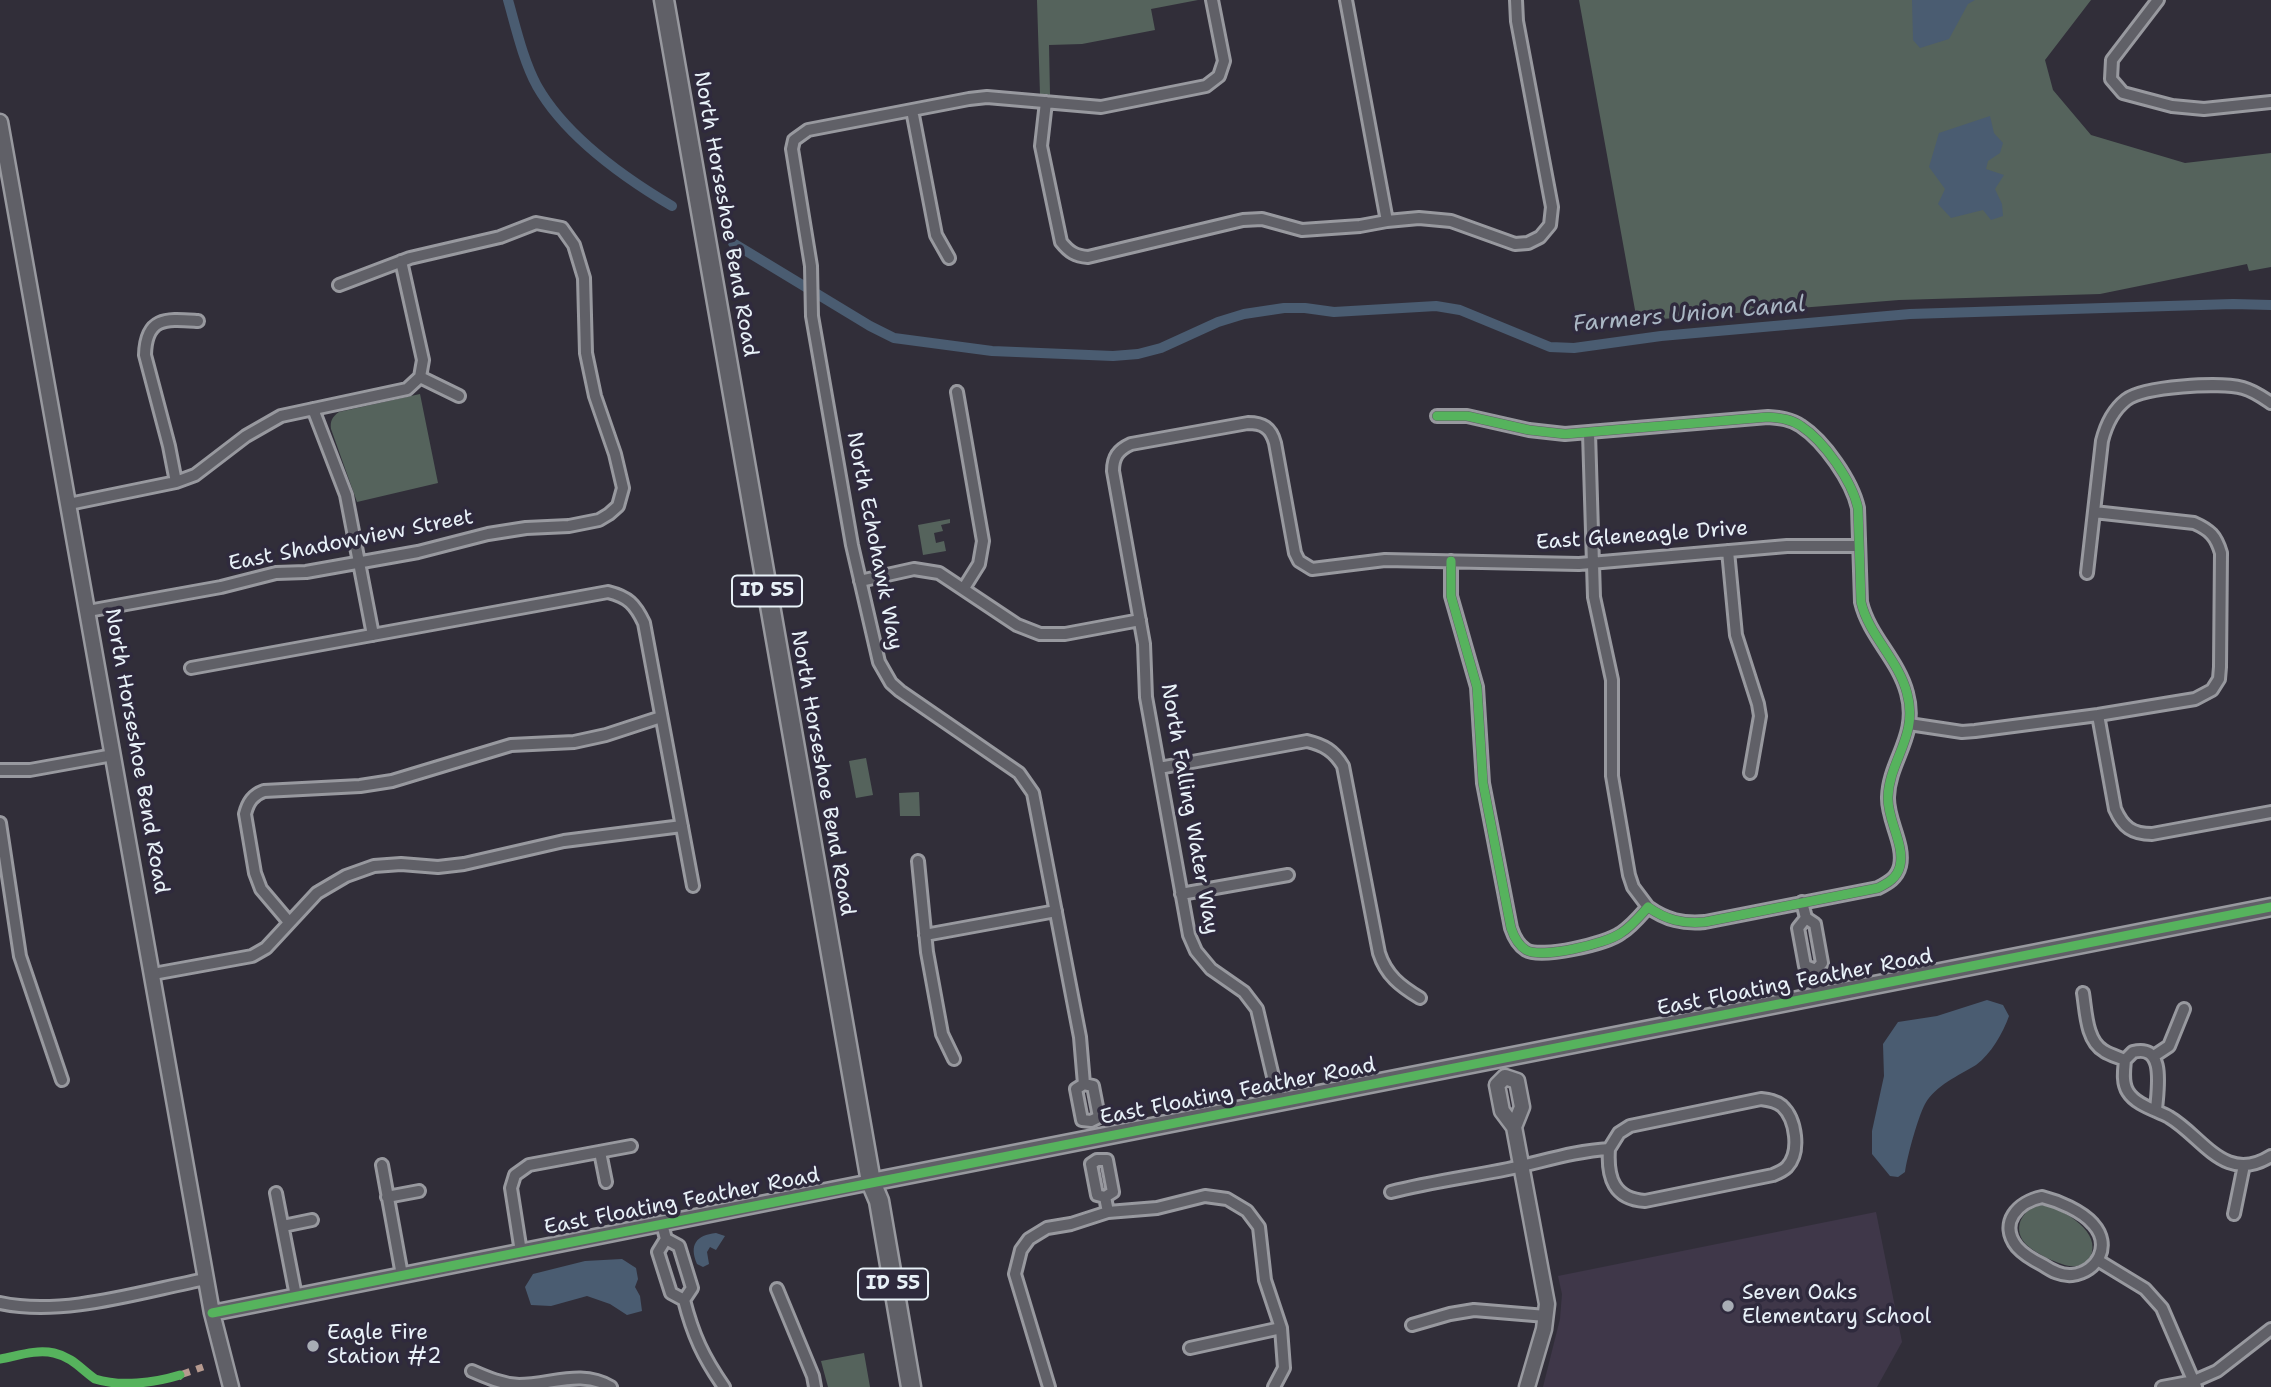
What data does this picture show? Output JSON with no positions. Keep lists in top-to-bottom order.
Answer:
{
  "streets": {
    "highway": ["North Horseshoe Bend Road", "ID 55"],
    "main road": ["East Floating Feather Road"],
    "street": [
      "East Gleneagle Drive",
      "East Shadowview Street",
      "North Echohawk Way",
      "North Falling Water Way"
    ]
  },
  "crossings": [
    ["North Horseshoe Bend Road", "East Shadowview Street"],
    ["North Horseshoe Bend Road", "East Floating Feather Road"],
    ["East Gleneagle Drive", "North Falling Water Way"],
    ["North Echohawk Way", "East Floating Feather Road"],
    ["North Falling Water Way", "East Floating Feather Road"]
  ],
  "water": ["Farmers Union Canal"],
  "places": ["Seven Oaks Elementary School", "Eagle Fire Station #2"]
}
